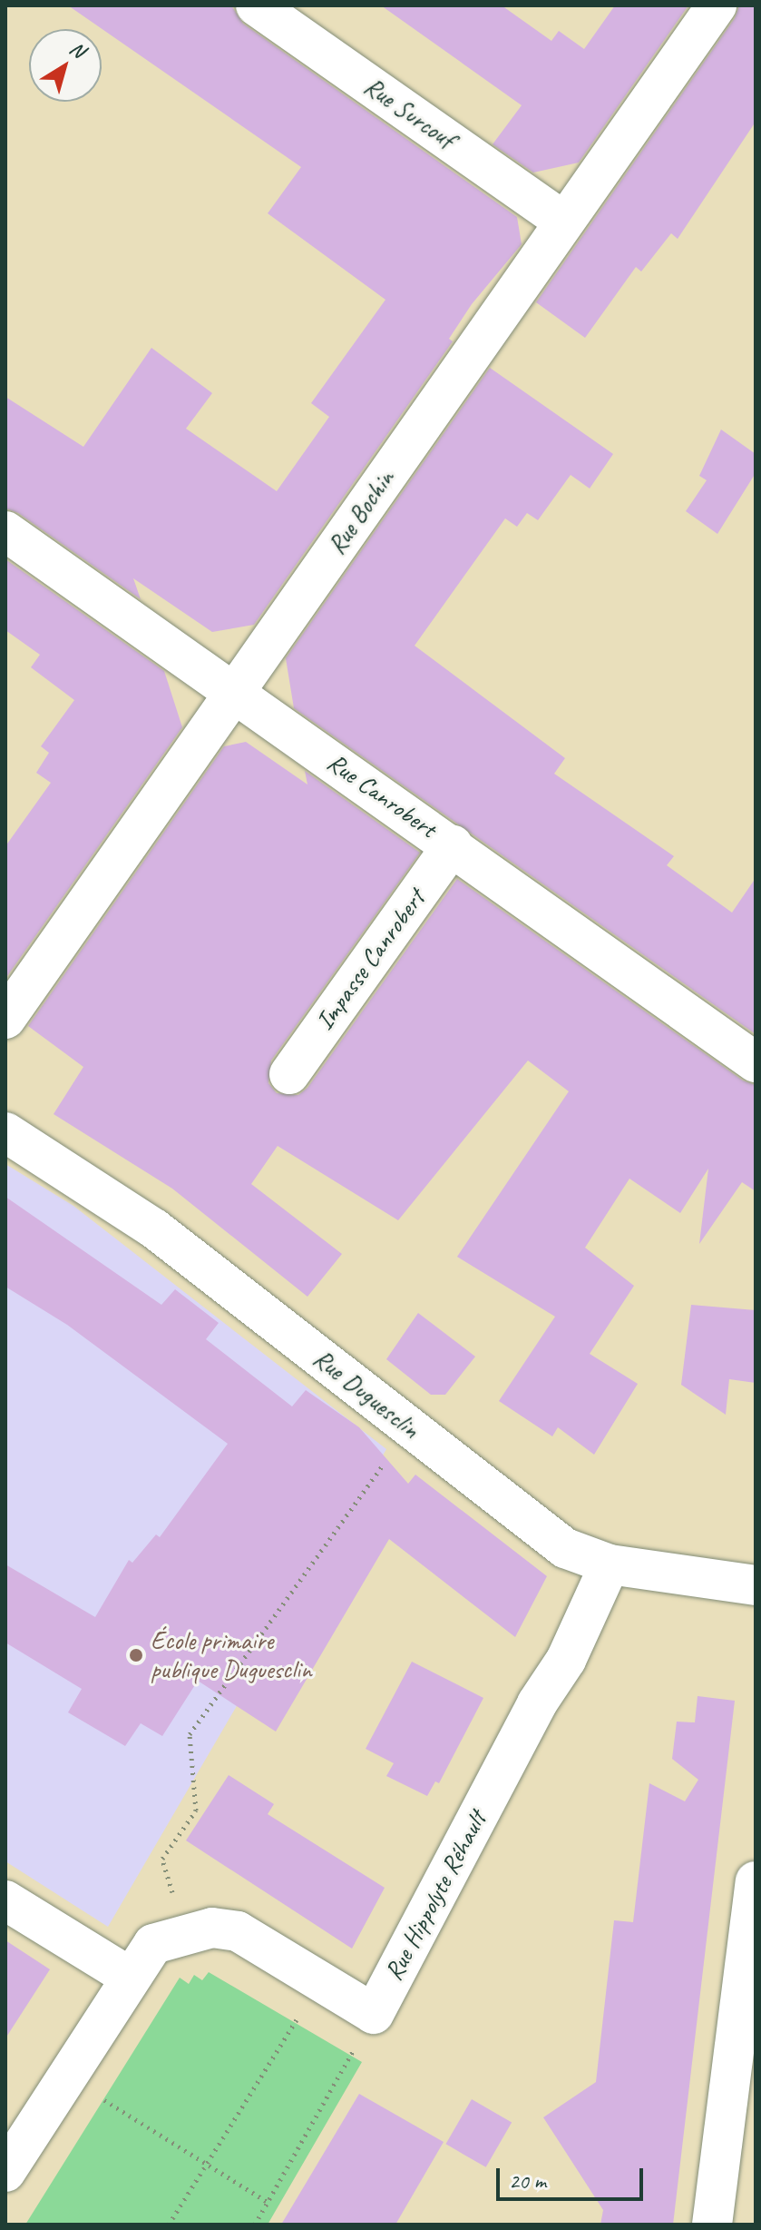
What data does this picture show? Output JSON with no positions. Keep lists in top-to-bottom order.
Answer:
{
  "streets": {
    "street": [
      "Rue Surcouf",
      "Rue Bochin",
      "Rue Canrobert",
      "Impasse Canrobert",
      "Rue Duguesclin",
      "Rue Hippolyte Réhault"
    ]
  },
  "crossings": [
    ["Rue Surcouf", "Rue Bochin"],
    ["Rue Bochin", "Rue Canrobert"],
    ["Rue Canrobert", "Impasse Canrobert"],
    ["Rue Duguesclin", "Rue Hippolyte Réhault"]
  ],
  "places": ["École primaire publique Duguesclin"],
  "scale_bar": "20 m",
  "north": "top right"
}
